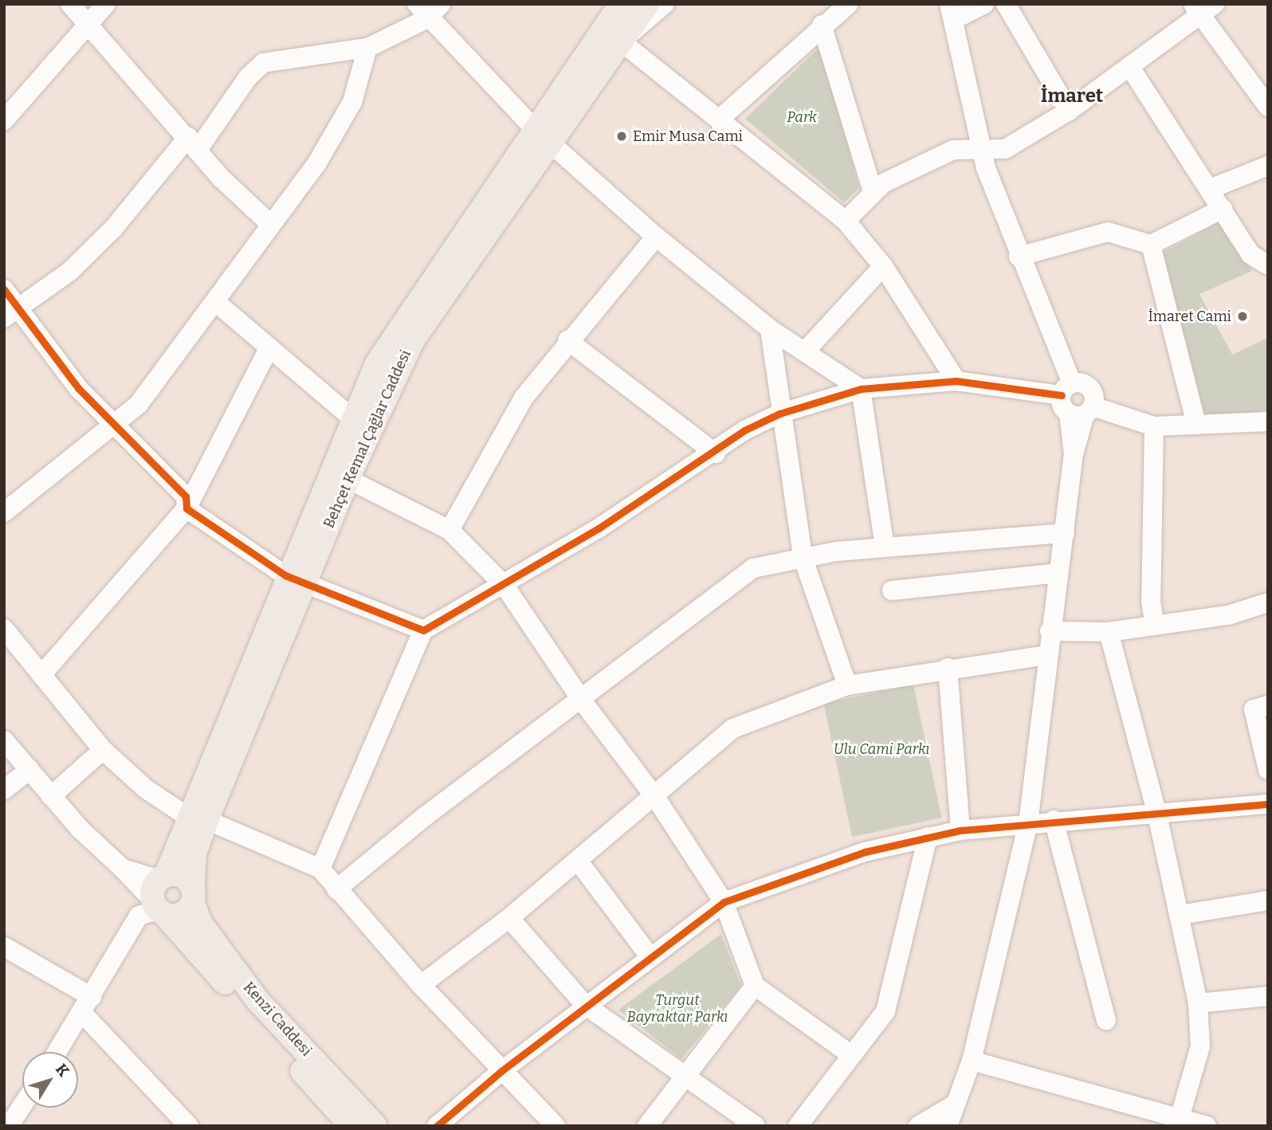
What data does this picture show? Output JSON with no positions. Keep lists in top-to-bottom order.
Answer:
{
  "streets": {
    "main road": ["Behçet Kemal Çağlar Caddesi", "Kenzi Caddesi"]
  },
  "crossings": [
    ["Behçet Kemal Çağlar Caddesi", "Kenzi Caddesi"]
  ],
  "districts": ["İmaret"],
  "parks": ["Park", "Ulu Cami Parkı", "Turgut Bayraktar Parkı"],
  "places": ["Emir Musa Cami", "İmaret Cami"],
  "north": "top right"
}
